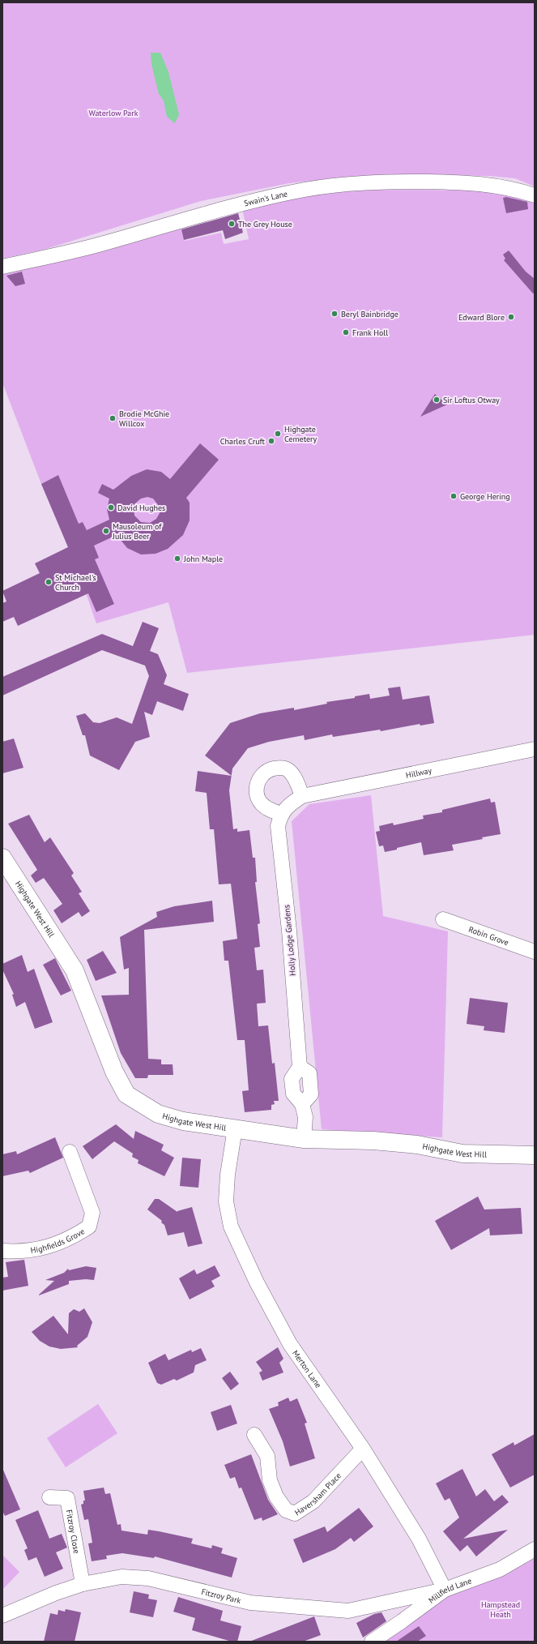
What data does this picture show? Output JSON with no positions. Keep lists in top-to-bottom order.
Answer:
{
  "streets": {
    "street": [
      "Swain's Lane",
      "Hillway",
      "Highgate West Hill",
      "Robin Grove",
      "Holly Lodge Gardens",
      "Highfields Grove",
      "Merton Lane",
      "Haversham Place",
      "Fitzroy Close",
      "Millfield Lane",
      "Fitzroy Park"
    ]
  },
  "crossings": [
    ["Hillway", "Holly Lodge Gardens"],
    ["Highgate West Hill", "Holly Lodge Gardens"],
    ["Highgate West Hill", "Merton Lane"],
    ["Merton Lane", "Haversham Place"],
    ["Merton Lane", "Millfield Lane"],
    ["Merton Lane", "Fitzroy Park"],
    ["Fitzroy Close", "Fitzroy Park"],
    ["Millfield Lane", "Fitzroy Park"]
  ],
  "parks": ["Waterlow Park", "Hampstead Heath"],
  "places": [
    "The Grey House",
    "Beryl Bainbridge",
    "Edward Blore",
    "Frank Holl",
    "Sir Loftus Otway",
    "Brodie McGhie Willcox",
    "Highgate Cemetery",
    "Charles Cruft",
    "George Hering",
    "David Hughes",
    "Mausoleum of Julius Beer",
    "John Maple",
    "St Michael's Church"
  ]
}
